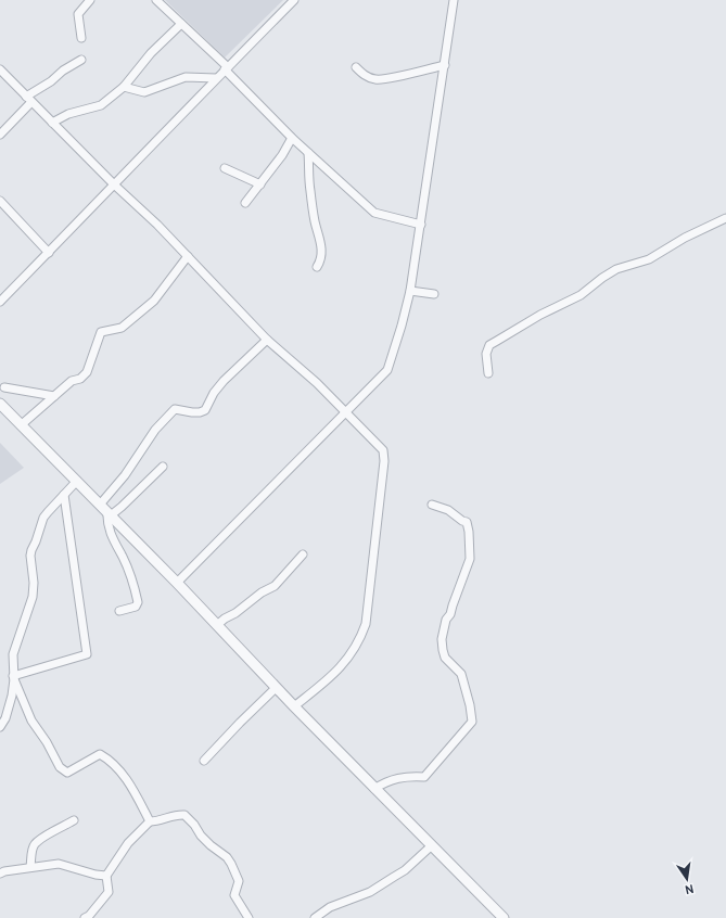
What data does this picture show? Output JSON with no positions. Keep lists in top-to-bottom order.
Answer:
{
  "north": "bottom"
}
